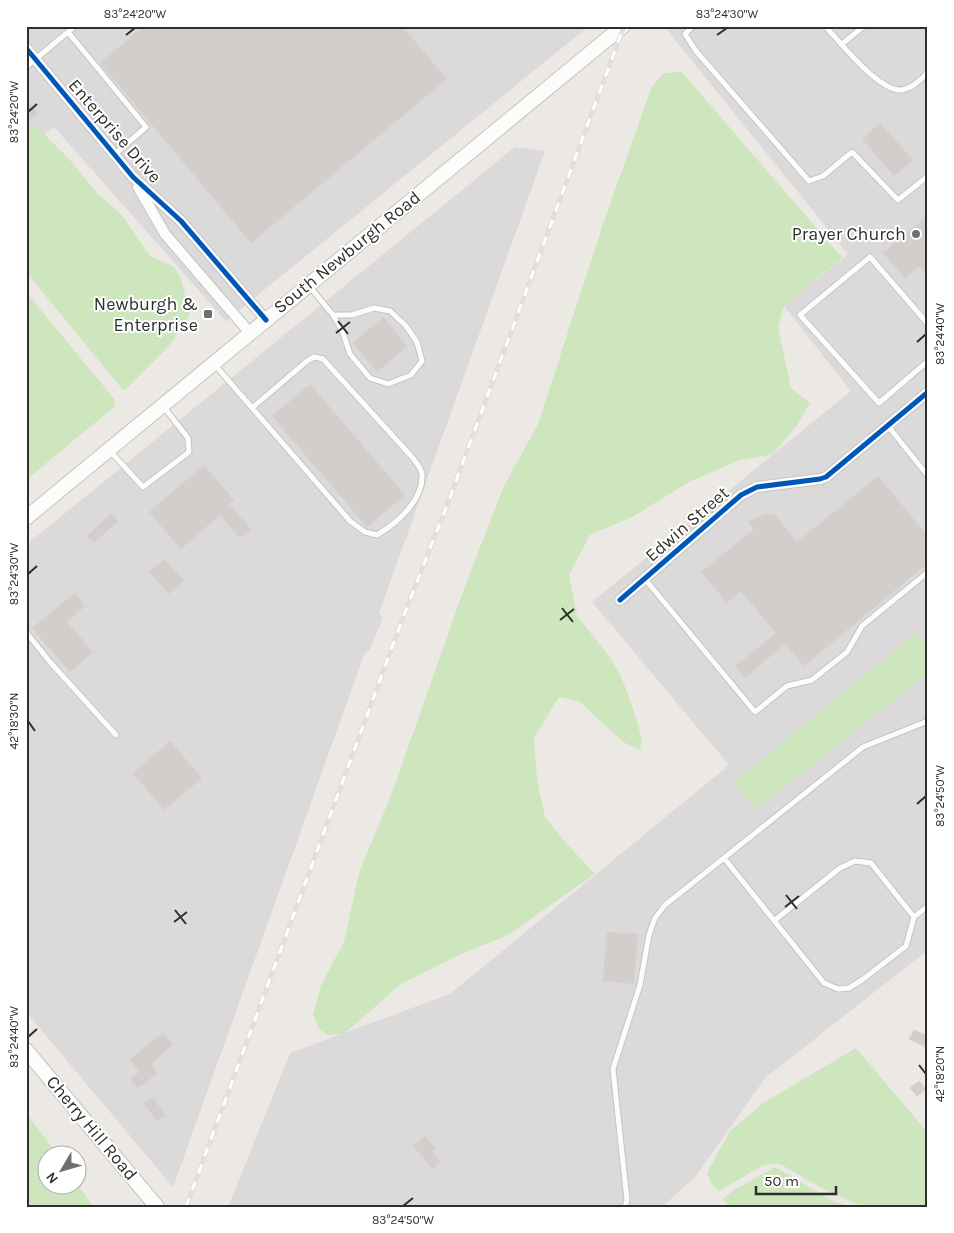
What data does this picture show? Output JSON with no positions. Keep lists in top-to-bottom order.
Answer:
{
  "streets": {
    "main road": ["South Newburgh Road", "Cherry Hill Road"],
    "street": ["Enterprise Drive", "Edwin Street"]
  },
  "crossings": [
    ["Enterprise Drive", "South Newburgh Road"]
  ],
  "places": {
    "other": ["Prayer Church"],
    "transit": ["Newburgh & Enterprise"]
  },
  "scale_bar": "50 m",
  "north": "bottom left",
  "coordinates": [
    "83°24'20\"W",
    "83°24'30\"W",
    "83°24'40\"W",
    "42°18'30\"N",
    "83°24'50\"W",
    "42°18'20\"N"
  ]
}
